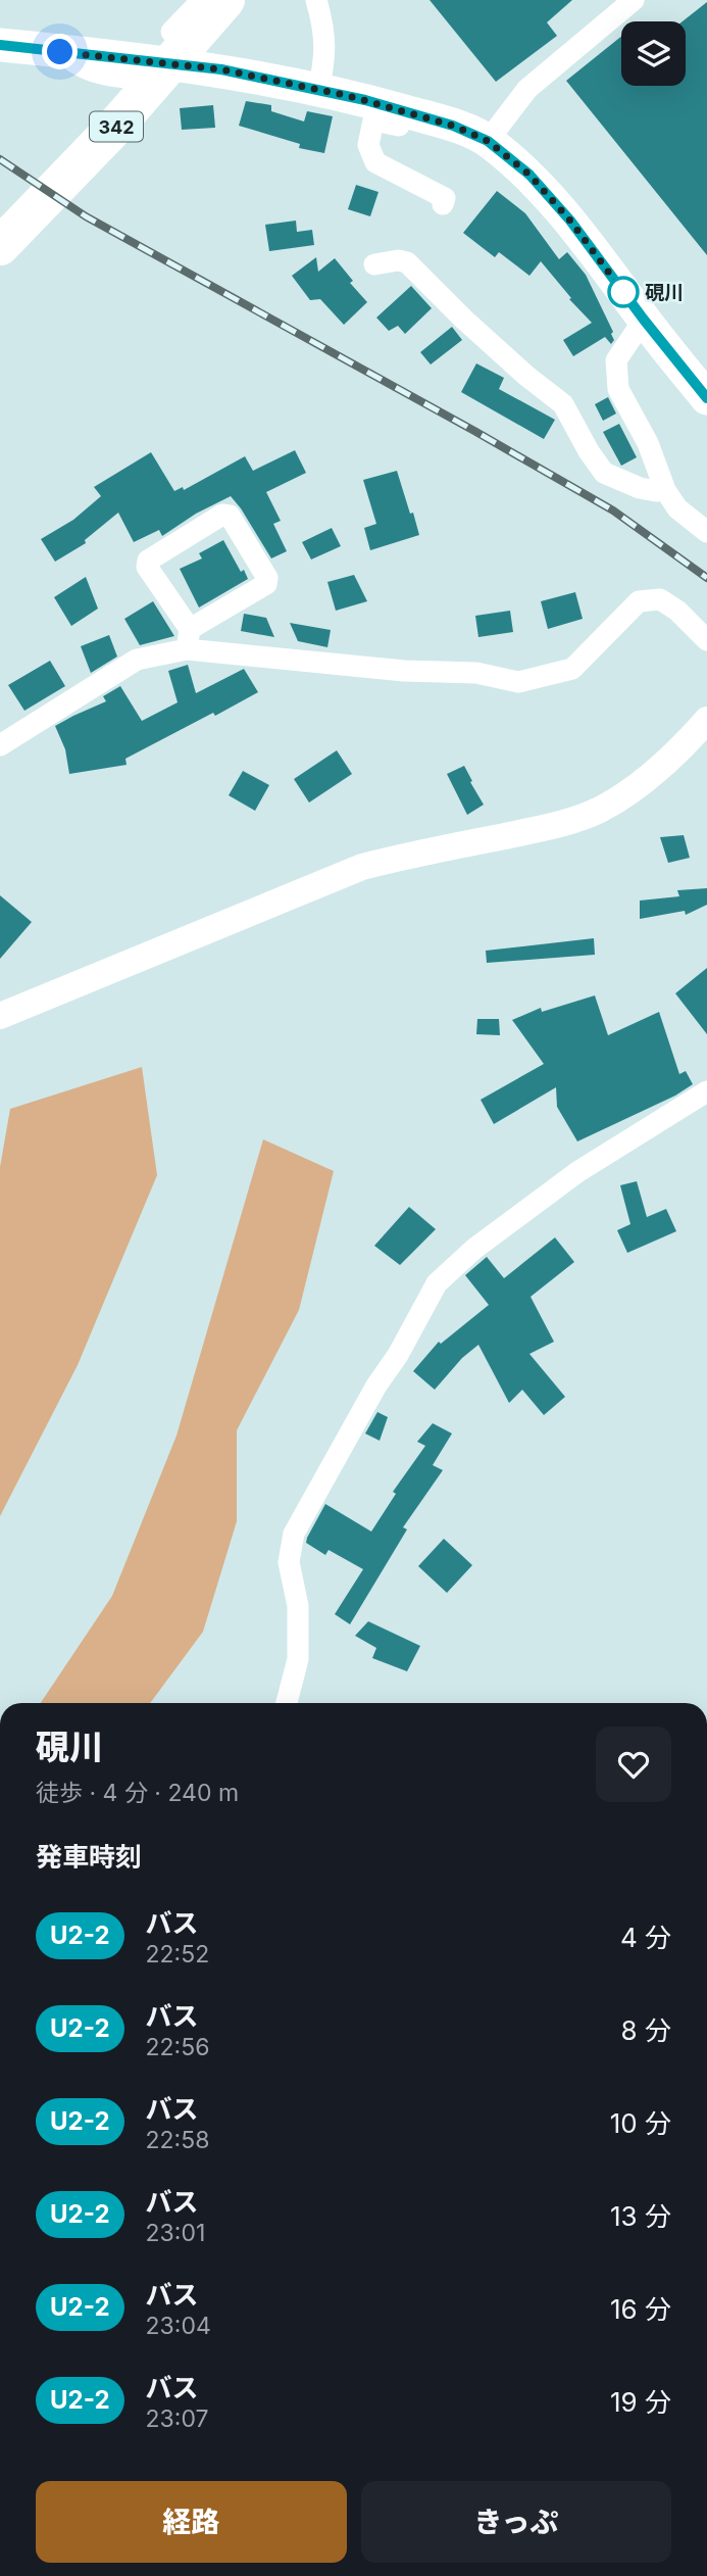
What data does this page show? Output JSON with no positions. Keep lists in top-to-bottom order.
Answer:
{
  "streets": {
    "highway": ["342"]
  },
  "places": ["硯川"],
  "lines": ["bus line U2-2"],
  "page": {
    "heading": [
      ["硯川", "徒歩 · 4 分 · 240 m"],
      "発車時刻"
    ],
    "list": [
      {
        "mark": "U2-2",
        "name": "バス",
        "note": "22:52",
        "value": "4 分"
      },
      {
        "mark": "U2-2",
        "name": "バス",
        "note": "22:56",
        "value": "8 分"
      },
      {
        "mark": "U2-2",
        "name": "バス",
        "note": "22:58",
        "value": "10 分"
      },
      {
        "mark": "U2-2",
        "name": "バス",
        "note": "23:01",
        "value": "13 分"
      },
      {
        "mark": "U2-2",
        "name": "バス",
        "note": "23:04",
        "value": "16 分"
      },
      {
        "mark": "U2-2",
        "name": "バス",
        "note": "23:07",
        "value": "19 分"
      }
    ],
    "buttons": ["経路", "きっぷ"]
  }
}
